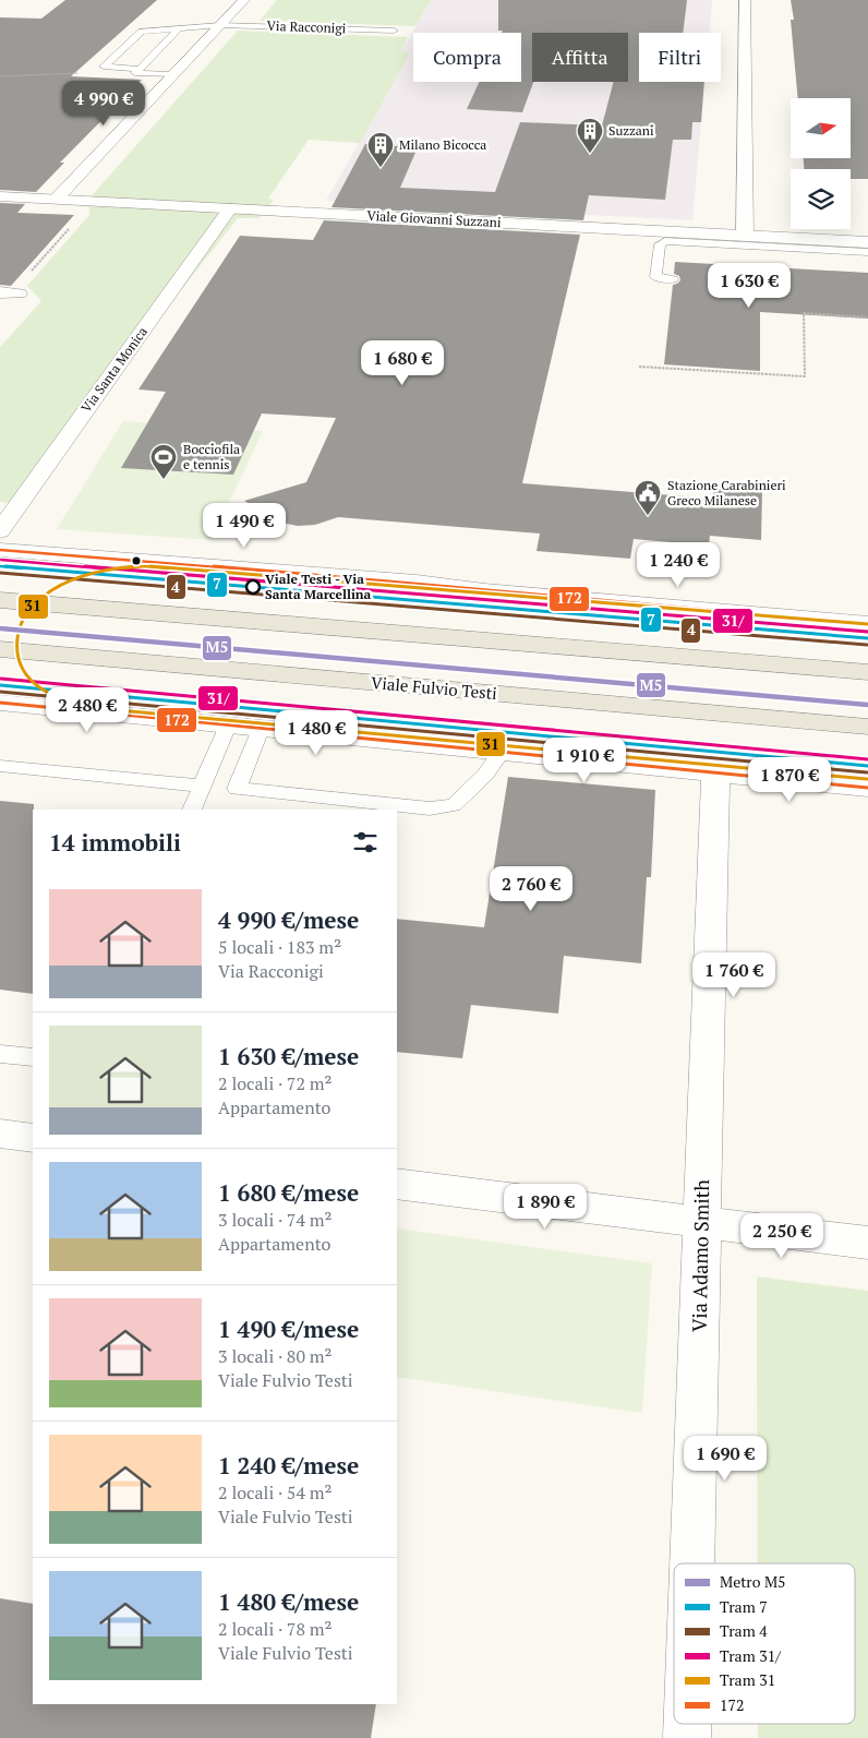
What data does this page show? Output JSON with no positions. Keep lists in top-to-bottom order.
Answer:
{
  "streets": {
    "main road": ["Viale Fulvio Testi"],
    "street": ["Viale Giovanni Suzzani", "Via Santa Monica", "Via Adamo Smith"],
    "lane": ["Via Racconigi"]
  },
  "crossings": [
    ["Viale Giovanni Suzzani", "Via Santa Monica"]
  ],
  "places": {
    "building": ["Suzzani", "Milano Bicocca"],
    "sports": ["Bocciofila e tennis"],
    "public building": ["Stazione Carabinieri Greco Milanese"],
    "other": ["Viale Testi - Via Santa Marcellina"]
  },
  "lines": [
    "transit line 172",
    "tram line 31/",
    "tram line 7",
    "tram line 31",
    "tram line 4",
    "metro line M5"
  ],
  "legend": [
    "Metro M5",
    "Tram 7",
    "Tram 4",
    "Tram 31/",
    "Tram 31",
    "172"
  ],
  "north": "right",
  "page": {
    "chip": ["Compra", "Affitta", "Filtri"],
    "price": [
      "4 990 €",
      "1 630 €",
      "1 680 €",
      "1 490 €",
      "1 240 €",
      "2 480 €",
      "1 480 €",
      "1 910 €",
      "1 870 €",
      "2 760 €",
      "1 760 €",
      "1 890 €",
      "2 250 €",
      "1 690 €"
    ],
    "heading": "14 immobili",
    "list": [
      {
        "name": "4 990 €/mese",
        "note": "5 locali · 183 m² · Via Racconigi"
      },
      {
        "name": "1 630 €/mese",
        "note": "2 locali · 72 m² · Appartamento"
      },
      {
        "name": "1 680 €/mese",
        "note": "3 locali · 74 m² · Appartamento"
      },
      {
        "name": "1 490 €/mese",
        "note": "3 locali · 80 m² · Viale Fulvio Testi"
      },
      {
        "name": "1 240 €/mese",
        "note": "2 locali · 54 m² · Viale Fulvio Testi"
      },
      {
        "name": "1 480 €/mese",
        "note": "2 locali · 78 m² · Viale Fulvio Testi"
      }
    ]
  }
}
